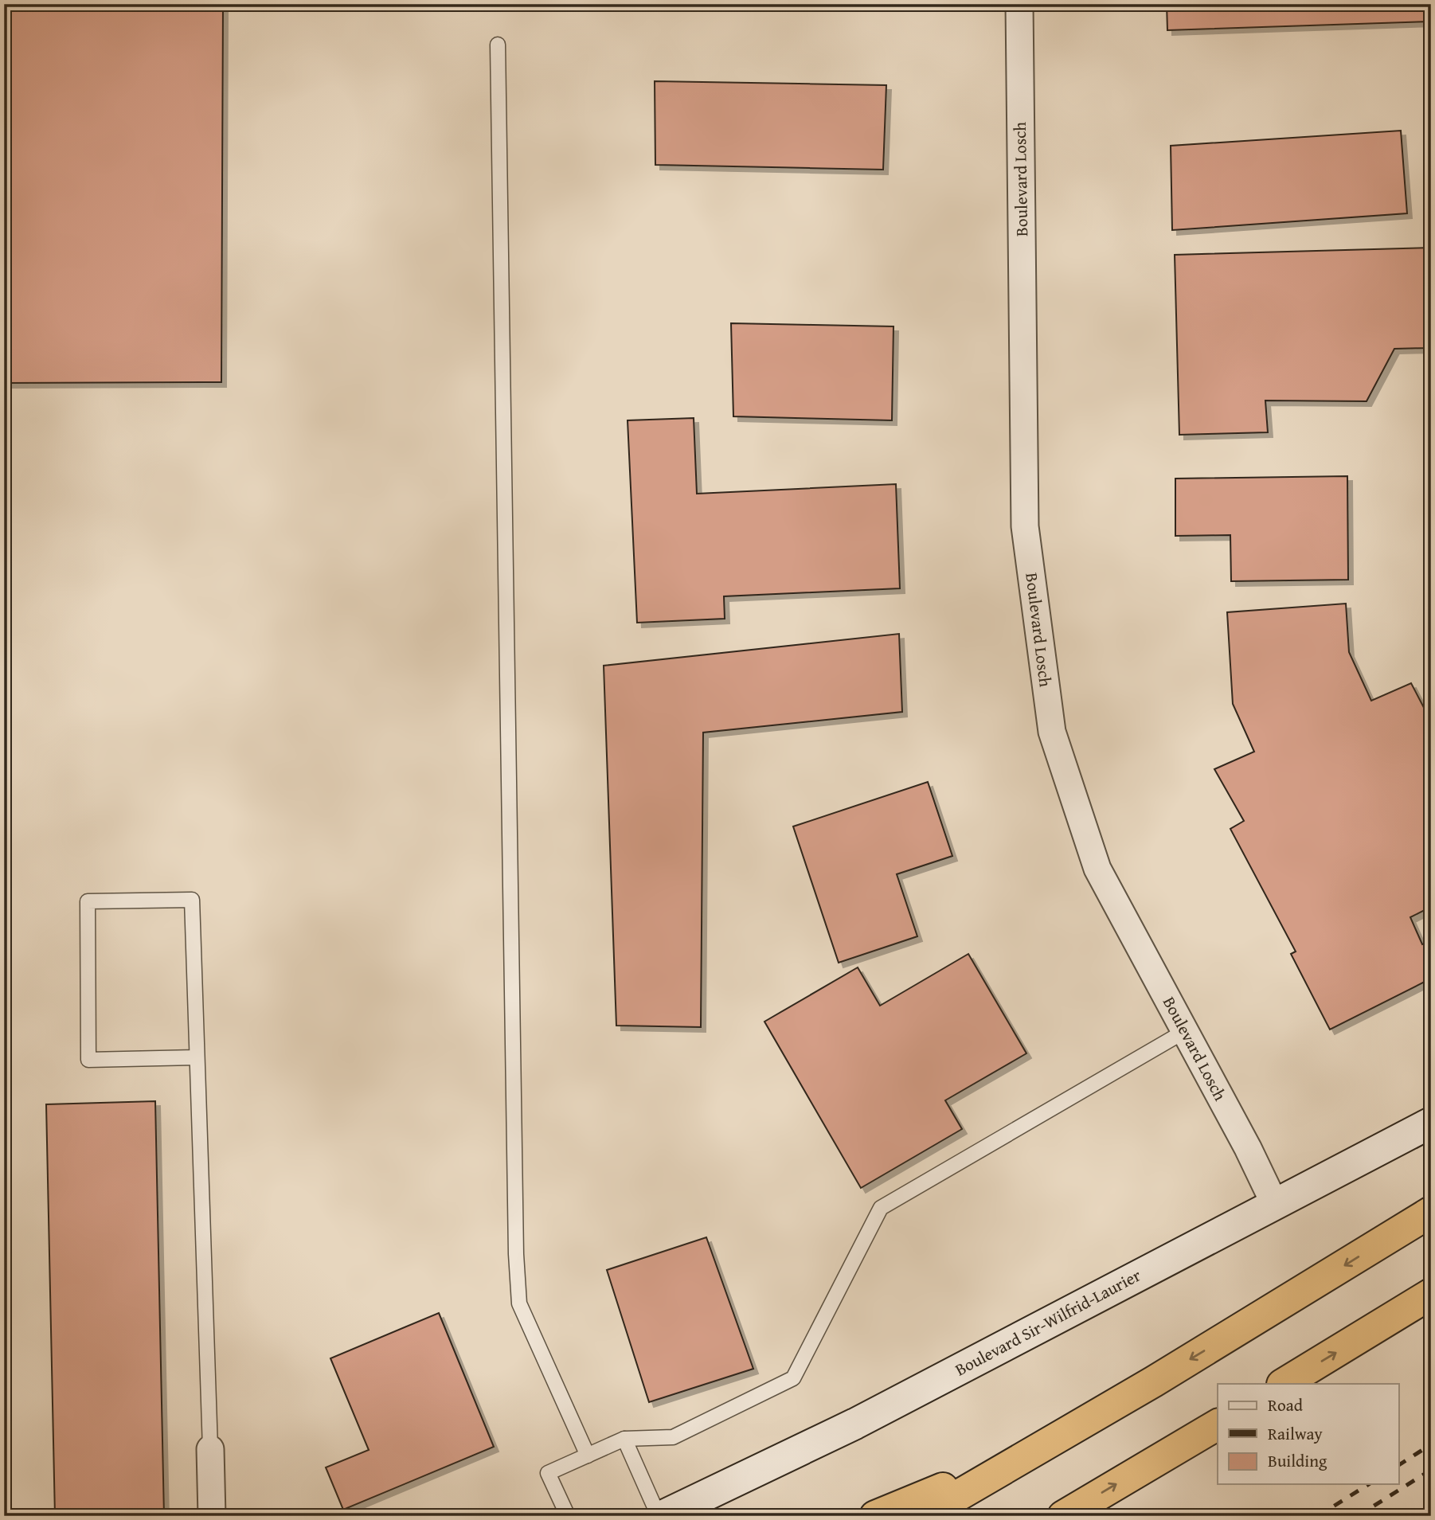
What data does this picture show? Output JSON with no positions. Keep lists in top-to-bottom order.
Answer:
{
  "streets": {
    "street": ["Boulevard Losch", "Boulevard Sir-Wilfrid-Laurier"]
  },
  "crossings": [
    ["Boulevard Losch", "Boulevard Sir-Wilfrid-Laurier"]
  ],
  "legend": ["Road", "Railway", "Building"]
}
